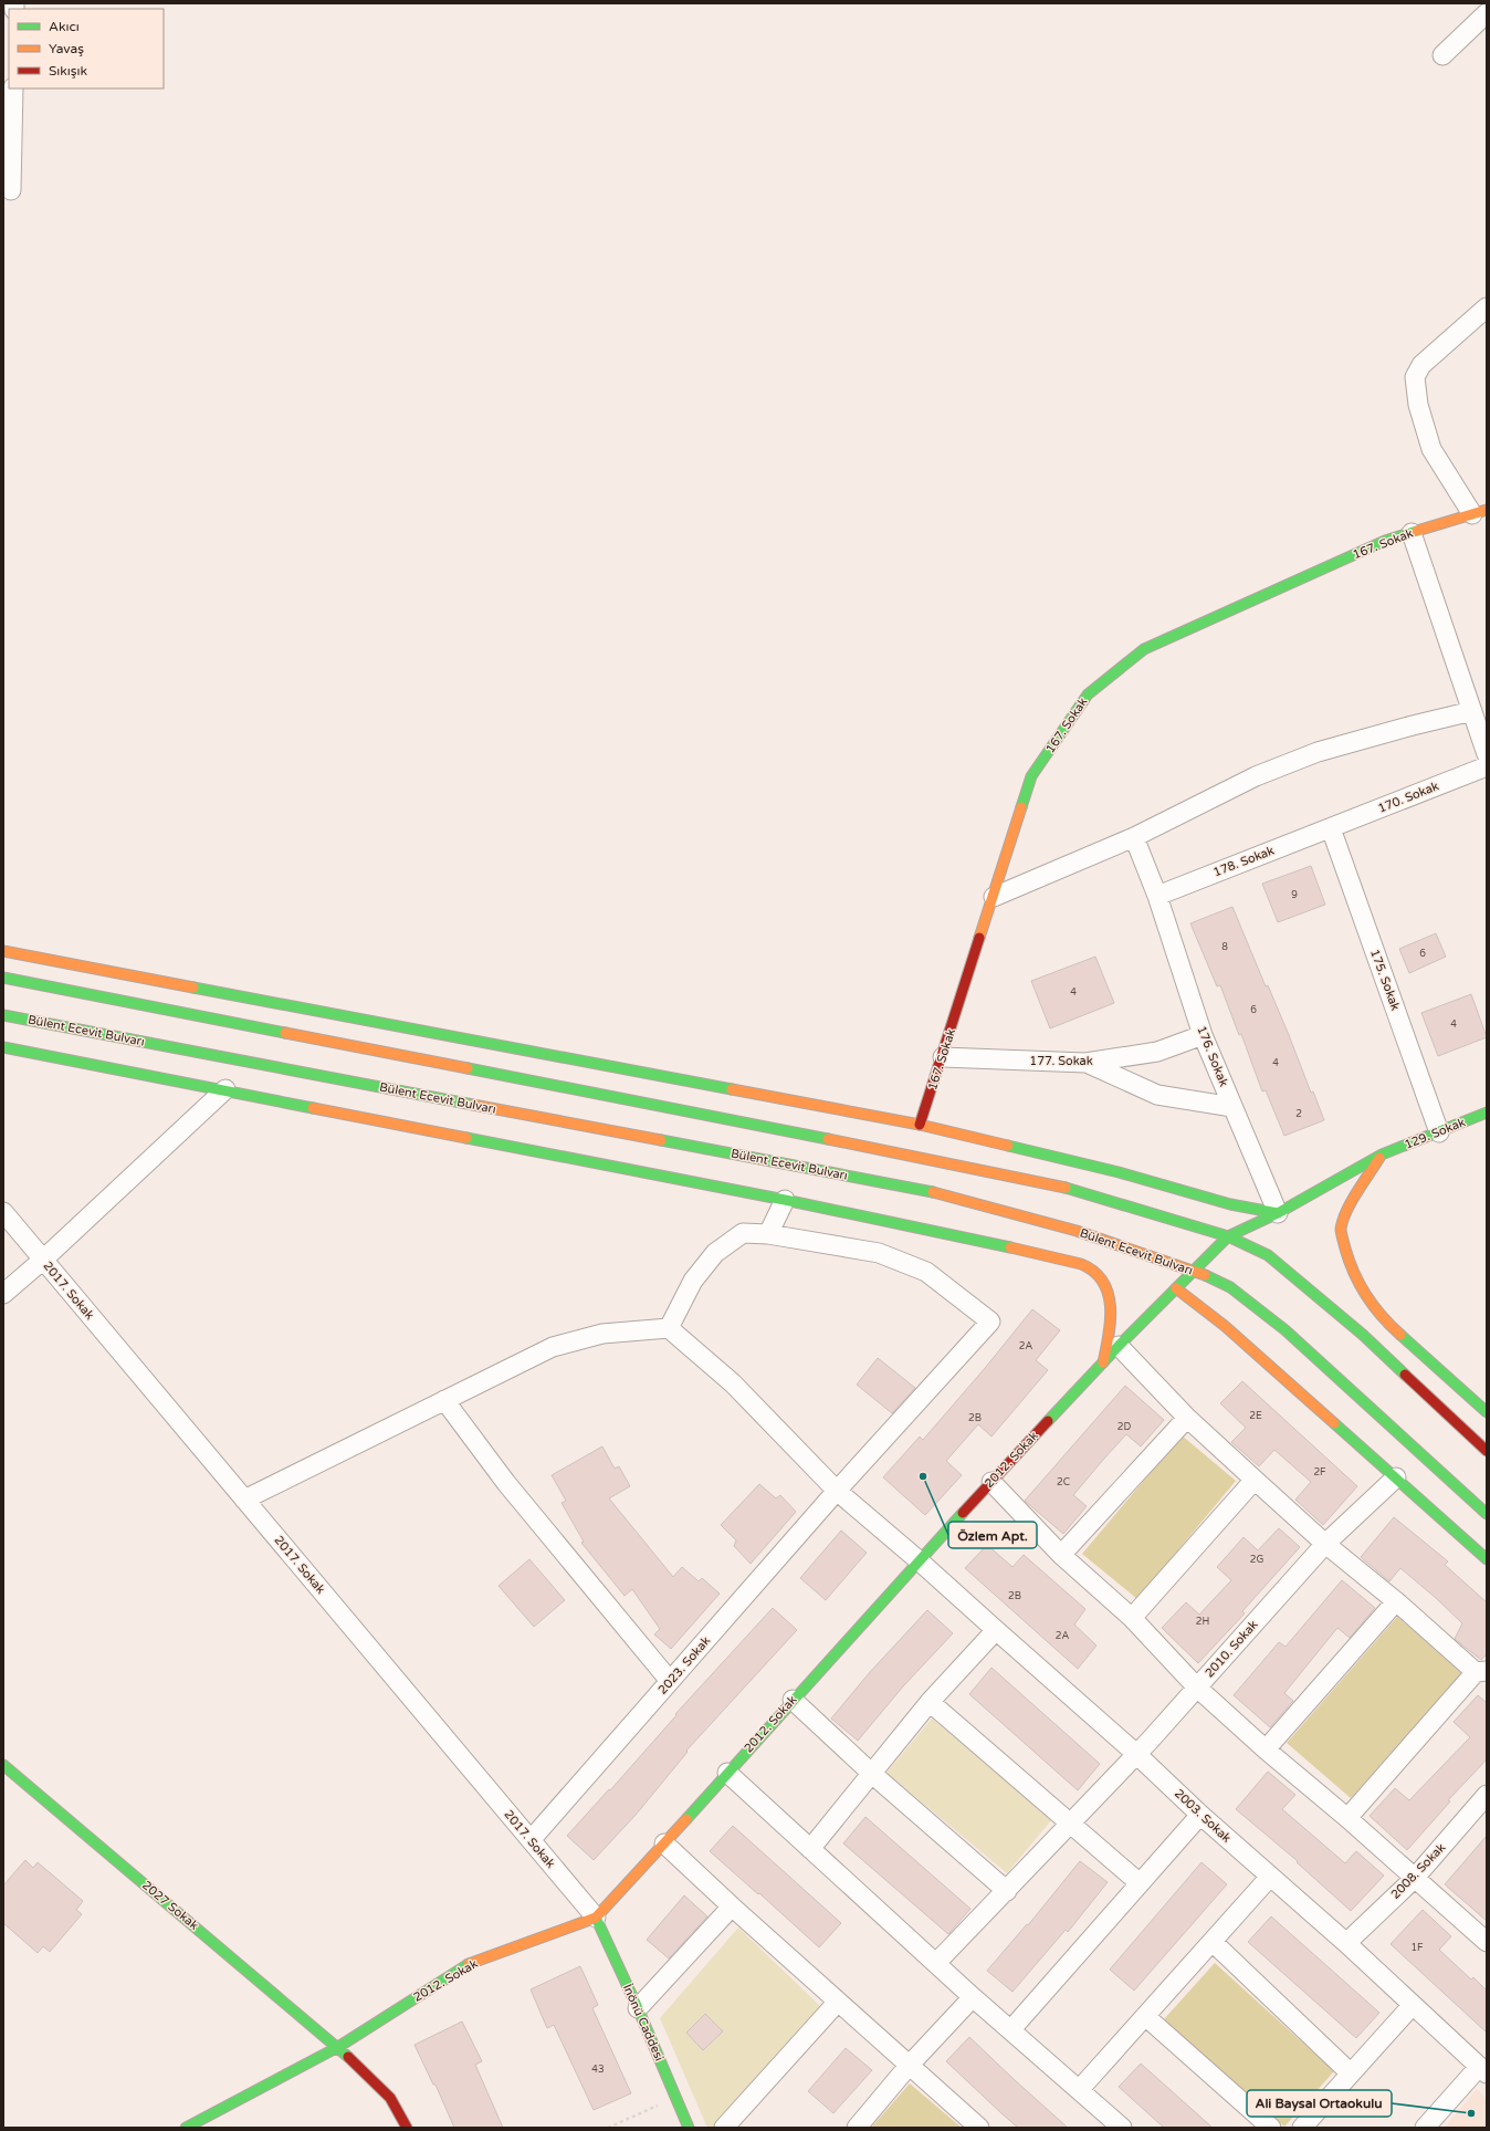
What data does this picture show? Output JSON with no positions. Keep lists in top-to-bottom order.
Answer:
{
  "streets": {
    "street": [
      "167. Sokak",
      "170. Sokak",
      "178. Sokak",
      "175. Sokak",
      "Bülent Ecevit Bulvarı",
      "176. Sokak",
      "177. Sokak",
      "129. Sokak",
      "2017. Sokak",
      "2012. Sokak",
      "2010. Sokak",
      "2023. Sokak",
      "2003. Sokak",
      "2008. Sokak",
      "2027 Sokak",
      "İnönü Caddesi"
    ]
  },
  "crossings": [
    ["167. Sokak", "177. Sokak"],
    ["170. Sokak", "178. Sokak"],
    ["170. Sokak", "175. Sokak"],
    ["178. Sokak", "175. Sokak"],
    ["178. Sokak", "176. Sokak"],
    ["175. Sokak", "129. Sokak"],
    ["Bülent Ecevit Bulvarı", "2012. Sokak"],
    ["176. Sokak", "177. Sokak"],
    ["176. Sokak", "129. Sokak"],
    ["176. Sokak", "2012. Sokak"],
    ["129. Sokak", "2012. Sokak"],
    ["2017. Sokak", "2012. Sokak"],
    ["2017. Sokak", "2023. Sokak"],
    ["2017. Sokak", "İnönü Caddesi"],
    ["2012. Sokak", "2003. Sokak"],
    ["2012. Sokak", "2027 Sokak"],
    ["2012. Sokak", "İnönü Caddesi"],
    ["2010. Sokak", "2003. Sokak"],
    ["2023. Sokak", "2003. Sokak"],
    ["2003. Sokak", "2008. Sokak"]
  ],
  "places": ["Özlem Apt.", "Ali Baysal Ortaokulu"],
  "house_numbers": [
    "9",
    "8",
    "6",
    "4",
    "6",
    "4",
    "4",
    "2",
    "2A",
    "2E",
    "2B",
    "2D",
    "2F",
    "2C",
    "2G",
    "2B",
    "2H",
    "2A",
    "1F",
    "43"
  ],
  "legend": ["Akıcı", "Yavaş", "Sıkışık"]
}
